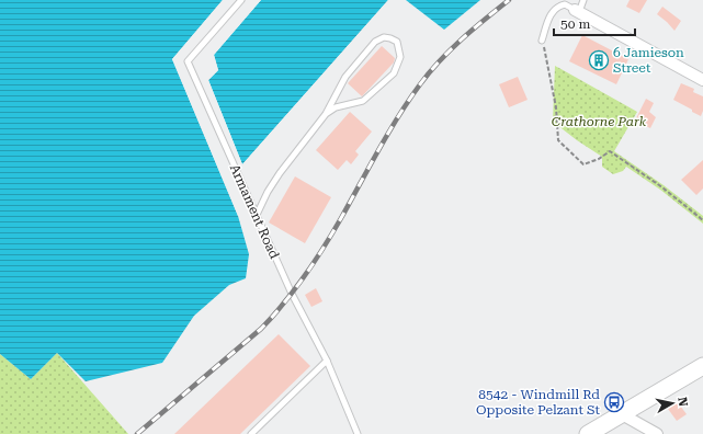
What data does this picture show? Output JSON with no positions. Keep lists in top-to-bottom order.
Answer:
{
  "streets": {
    "lane": ["Armament Road"]
  },
  "parks": ["Crathorne Park"],
  "places": {
    "building": ["6 Jamieson Street"],
    "bus stop": ["8542 - Windmill Rd Opposite Pelzant St"]
  },
  "scale_bar": "50 m",
  "north": "right"
}
